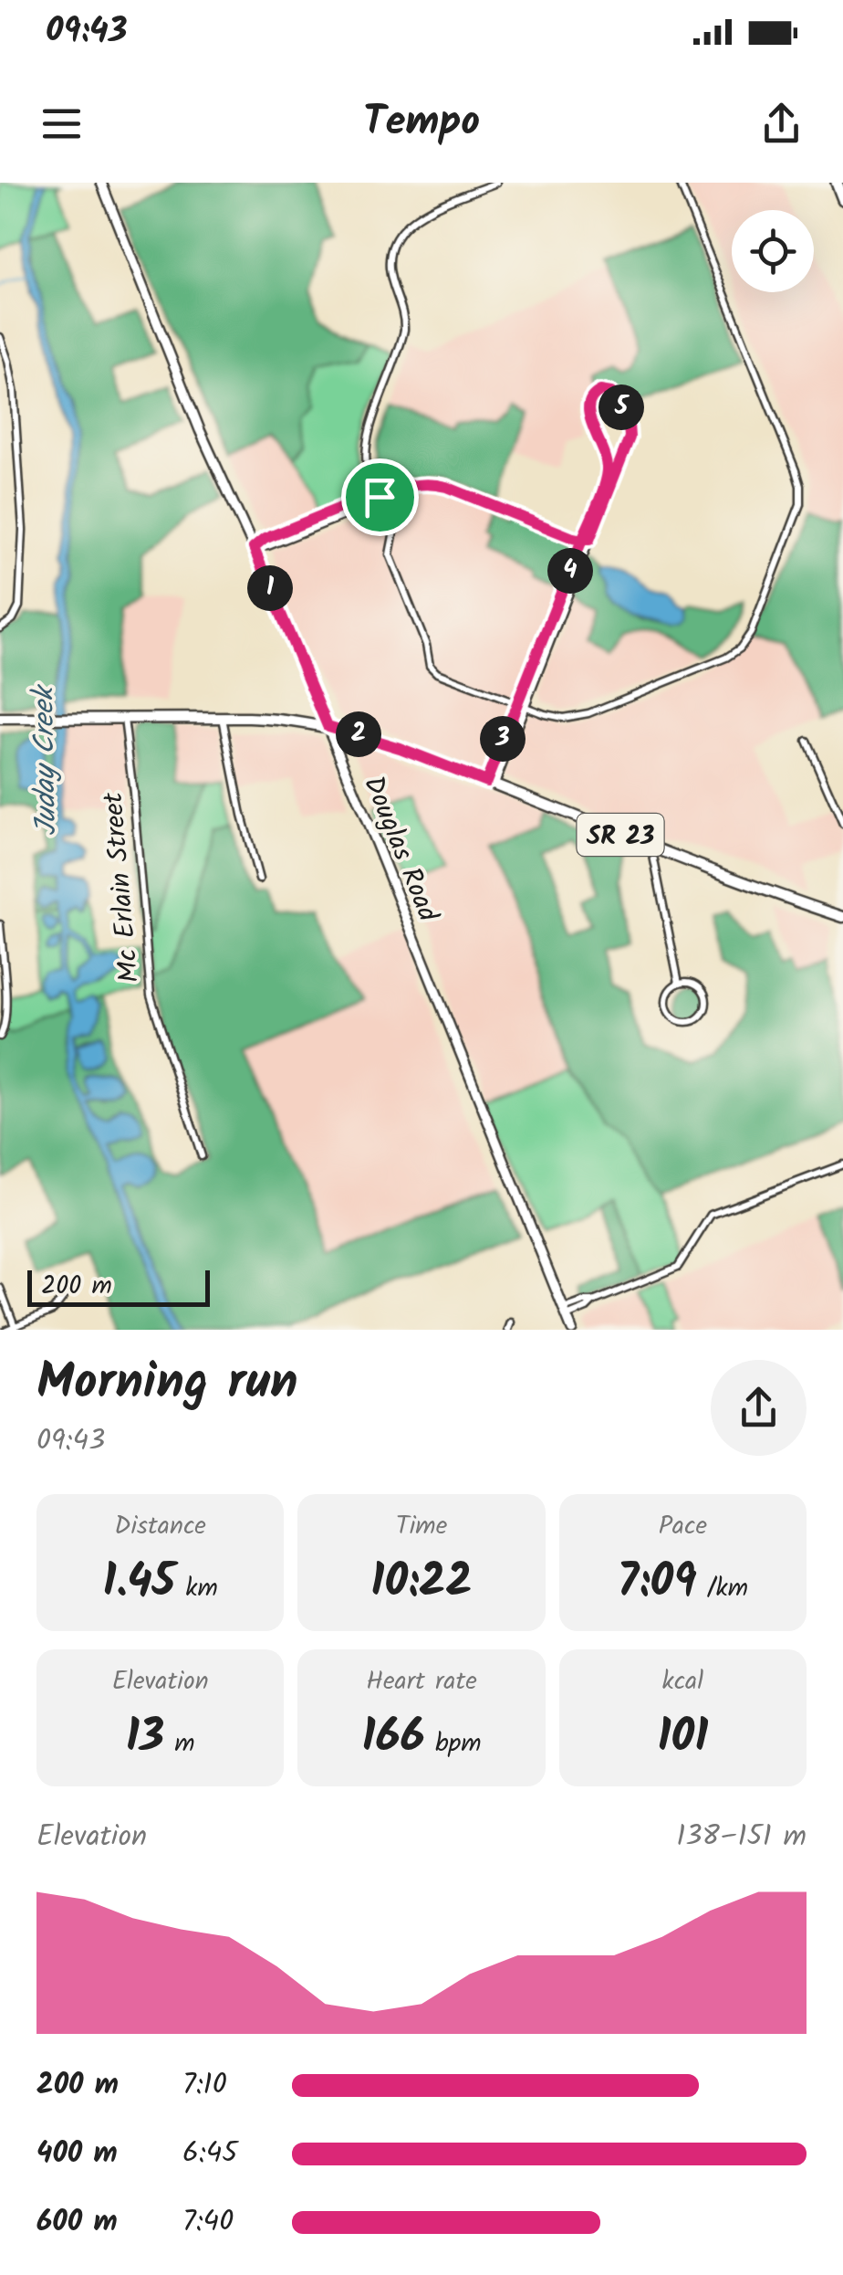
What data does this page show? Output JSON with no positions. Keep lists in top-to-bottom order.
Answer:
{
  "streets": {
    "main road": ["SR 23"],
    "street": ["Douglas Road", "Mc Erlain Street"]
  },
  "crossings": [
    ["SR 23", "Douglas Road"],
    ["SR 23", "Mc Erlain Street"]
  ],
  "water": ["Juday Creek"],
  "scale_bar": "200 m",
  "page": {
    "status": "09:43",
    "header": "Tempo",
    "pins": [
      "5",
      "4",
      "1",
      "2",
      "3"
    ],
    "scale": "200 m",
    "heading": ["Morning run", "09:43"],
    "stats": [
      ["Distance", "1.45 km"],
      ["Time", "10:22"],
      ["Pace", "7:09 /km"],
      ["Elevation", "13 m"],
      ["Heart rate", "166 bpm"],
      ["kcal", "101"]
    ],
    "chart": ["Elevation", "138–151 m"],
    "list": [
      {
        "name": "200 m",
        "note": "7:10"
      },
      {
        "name": "400 m",
        "note": "6:45"
      },
      {
        "name": "600 m",
        "note": "7:40"
      }
    ]
  }
}
